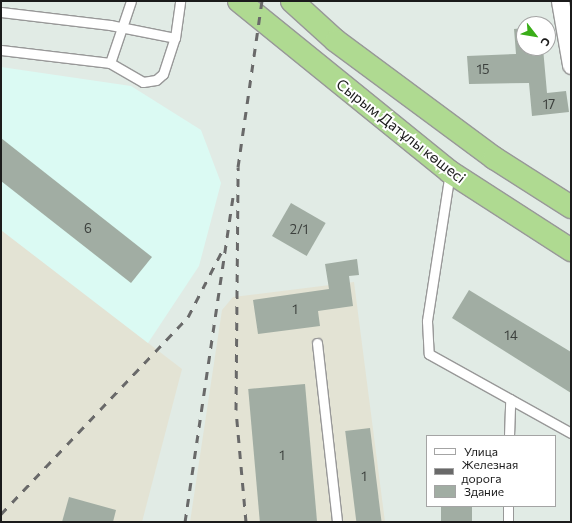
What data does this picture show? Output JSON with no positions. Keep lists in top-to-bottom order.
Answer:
{
  "streets": {
    "highway": ["Сырым Датұлы көшесі"]
  },
  "house_numbers": [
    "15",
    "17",
    "6",
    "2/1",
    "1",
    "14",
    "1",
    "1"
  ],
  "legend": ["Улица", "Железная дорога", "Здание"],
  "north": "bottom right"
}
